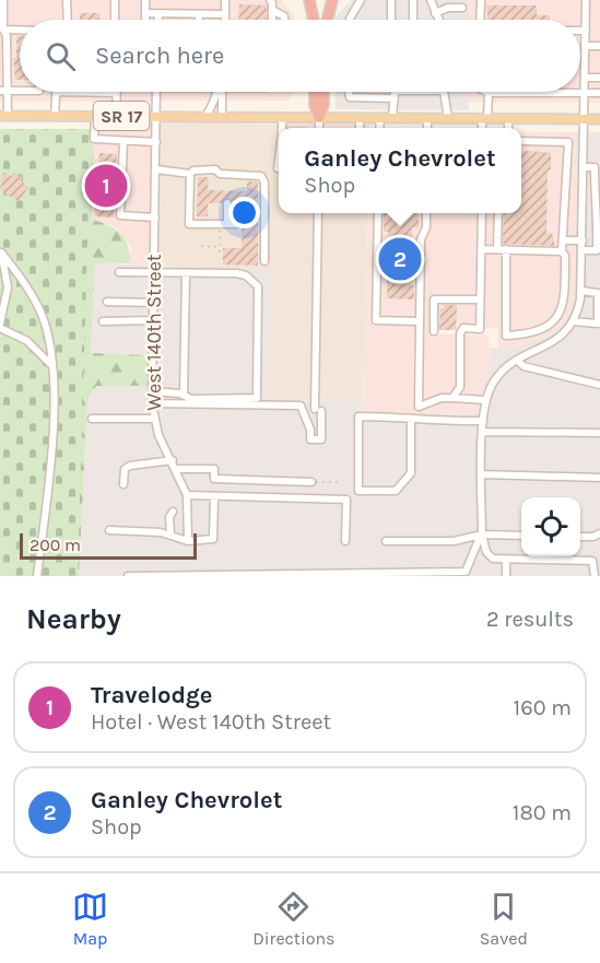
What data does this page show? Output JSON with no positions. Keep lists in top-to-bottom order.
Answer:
{
  "streets": {
    "main road": ["SR 17"],
    "street": ["West 140th Street"]
  },
  "crossings": [
    ["SR 17", "West 140th Street"]
  ],
  "scale_bar": "200 m",
  "page": {
    "search": "Search here",
    "popup": ["Ganley Chevrolet", "Shop"],
    "pins": ["1", "2"],
    "scale": "200 m",
    "heading": ["Nearby", "2 results"],
    "list": [
      {
        "mark": "1",
        "name": "Travelodge",
        "note": "Hotel · West 140th Street",
        "value": "160 m"
      },
      {
        "mark": "2",
        "name": "Ganley Chevrolet",
        "note": "Shop",
        "value": "180 m"
      }
    ],
    "nav": ["Map", "Directions", "Saved"]
  }
}
